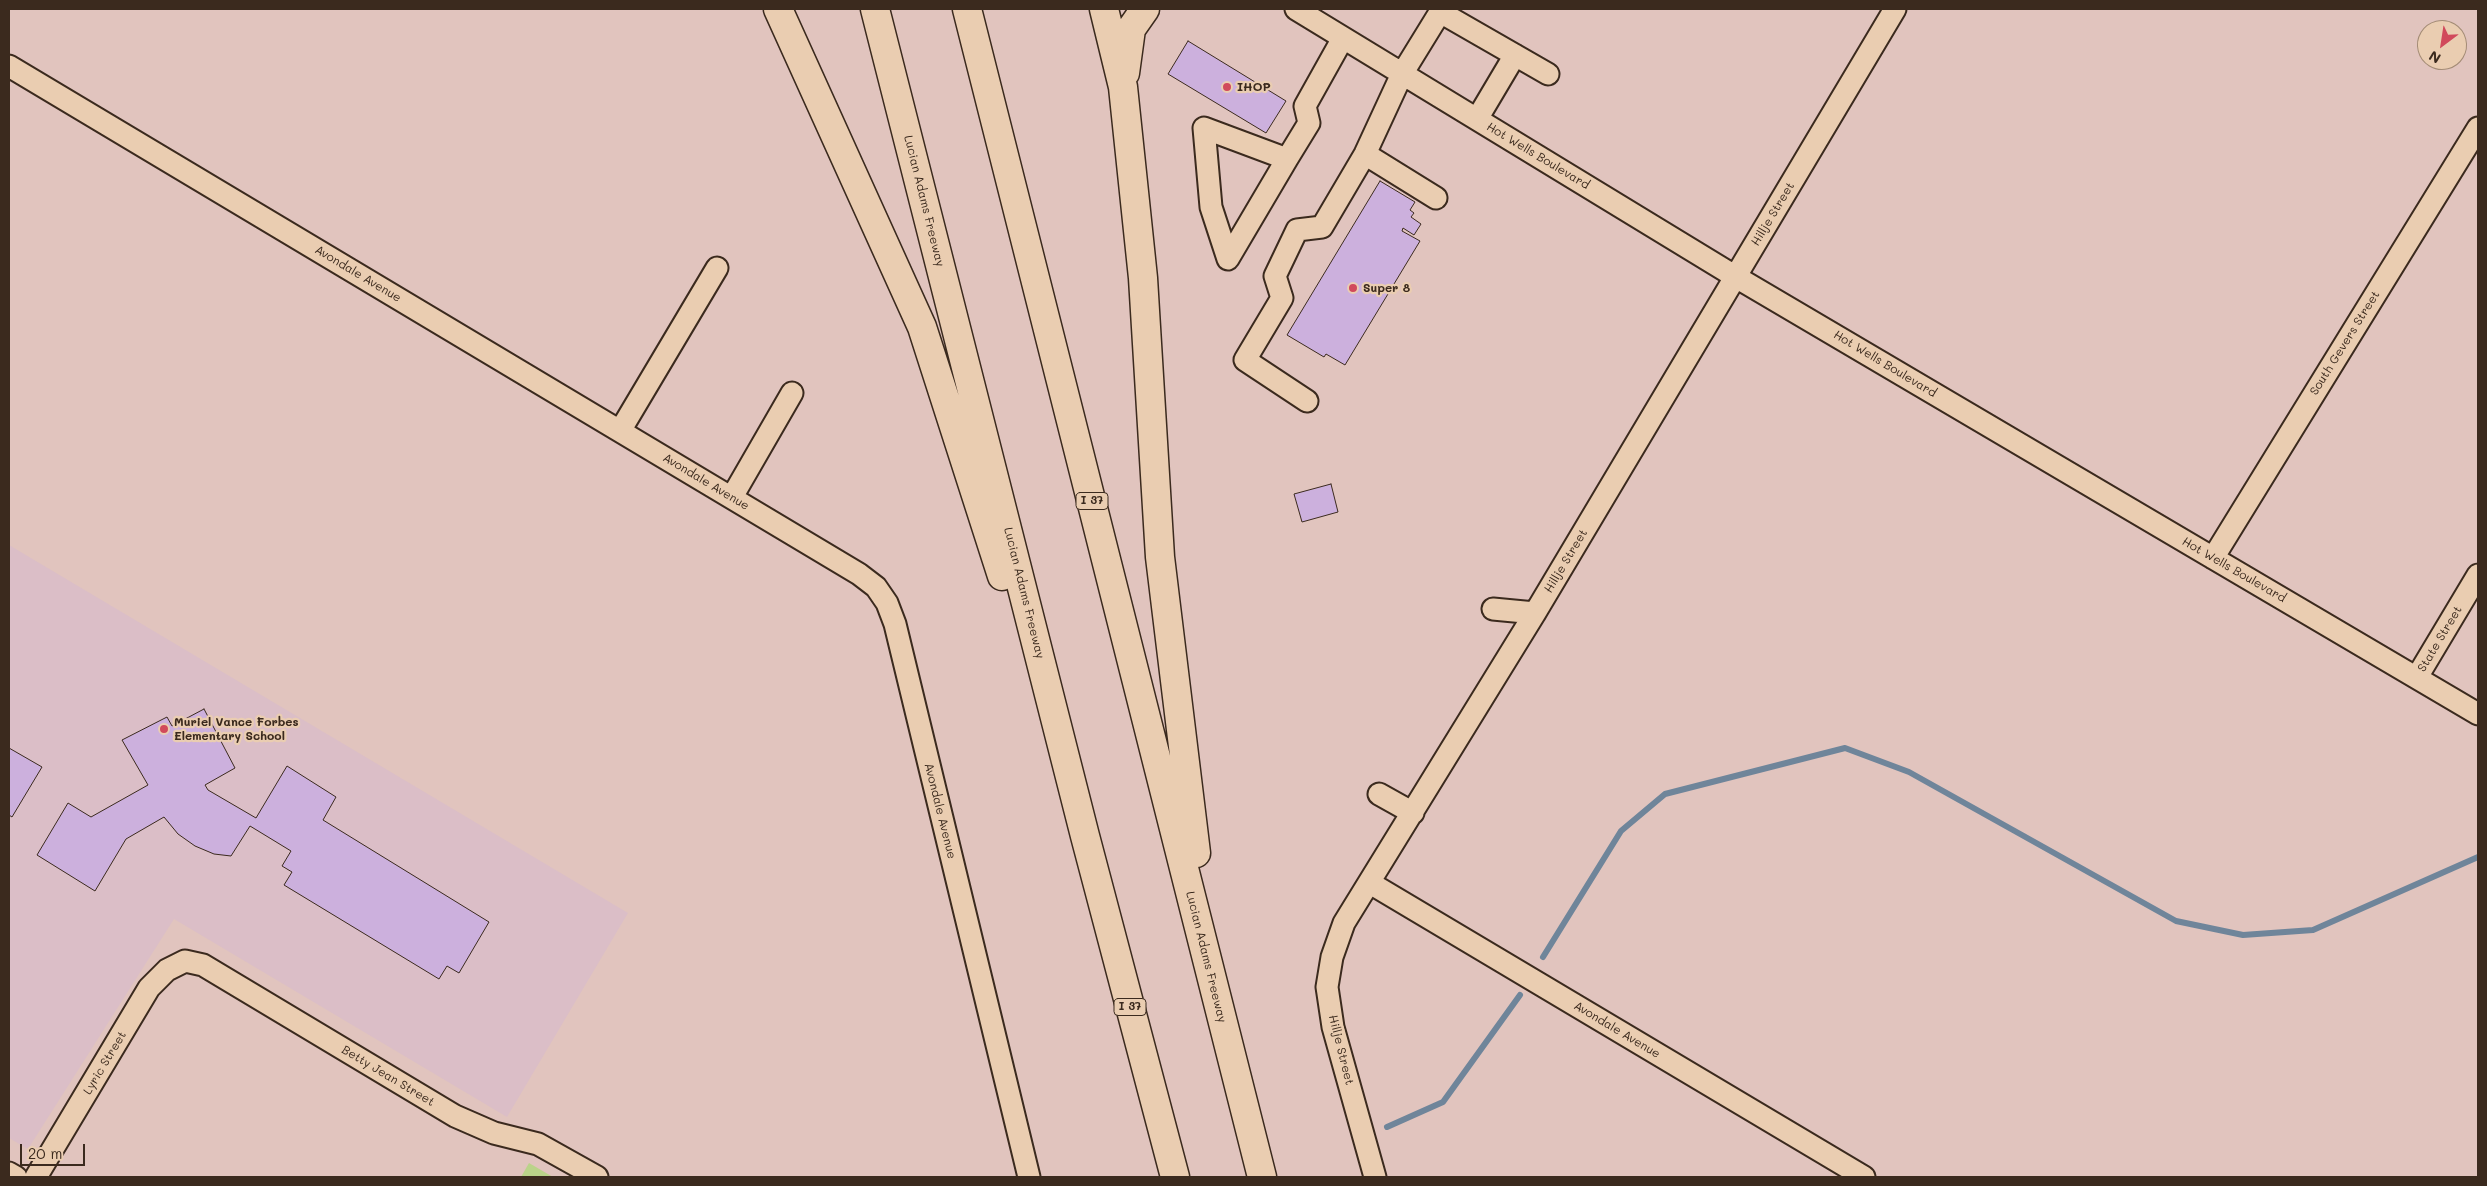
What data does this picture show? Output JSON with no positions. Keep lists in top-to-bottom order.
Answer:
{
  "streets": {
    "highway": ["Lucian Adams Freeway", "I 37"],
    "street": [
      "Hot Wells Boulevard",
      "Hillje Street",
      "Avondale Avenue",
      "South Gevers Street",
      "State Street",
      "Lyric Street",
      "Betty Jean Street"
    ]
  },
  "crossings": [
    ["Hot Wells Boulevard", "Hillje Street"],
    ["Hot Wells Boulevard", "South Gevers Street"],
    ["Hot Wells Boulevard", "State Street"],
    ["Hillje Street", "Avondale Avenue"],
    ["Lyric Street", "Betty Jean Street"]
  ],
  "places": ["IHOP", "Super 8", "Muriel Vance Forbes Elementary School"],
  "scale_bar": "20 m",
  "north": "bottom left"
}
